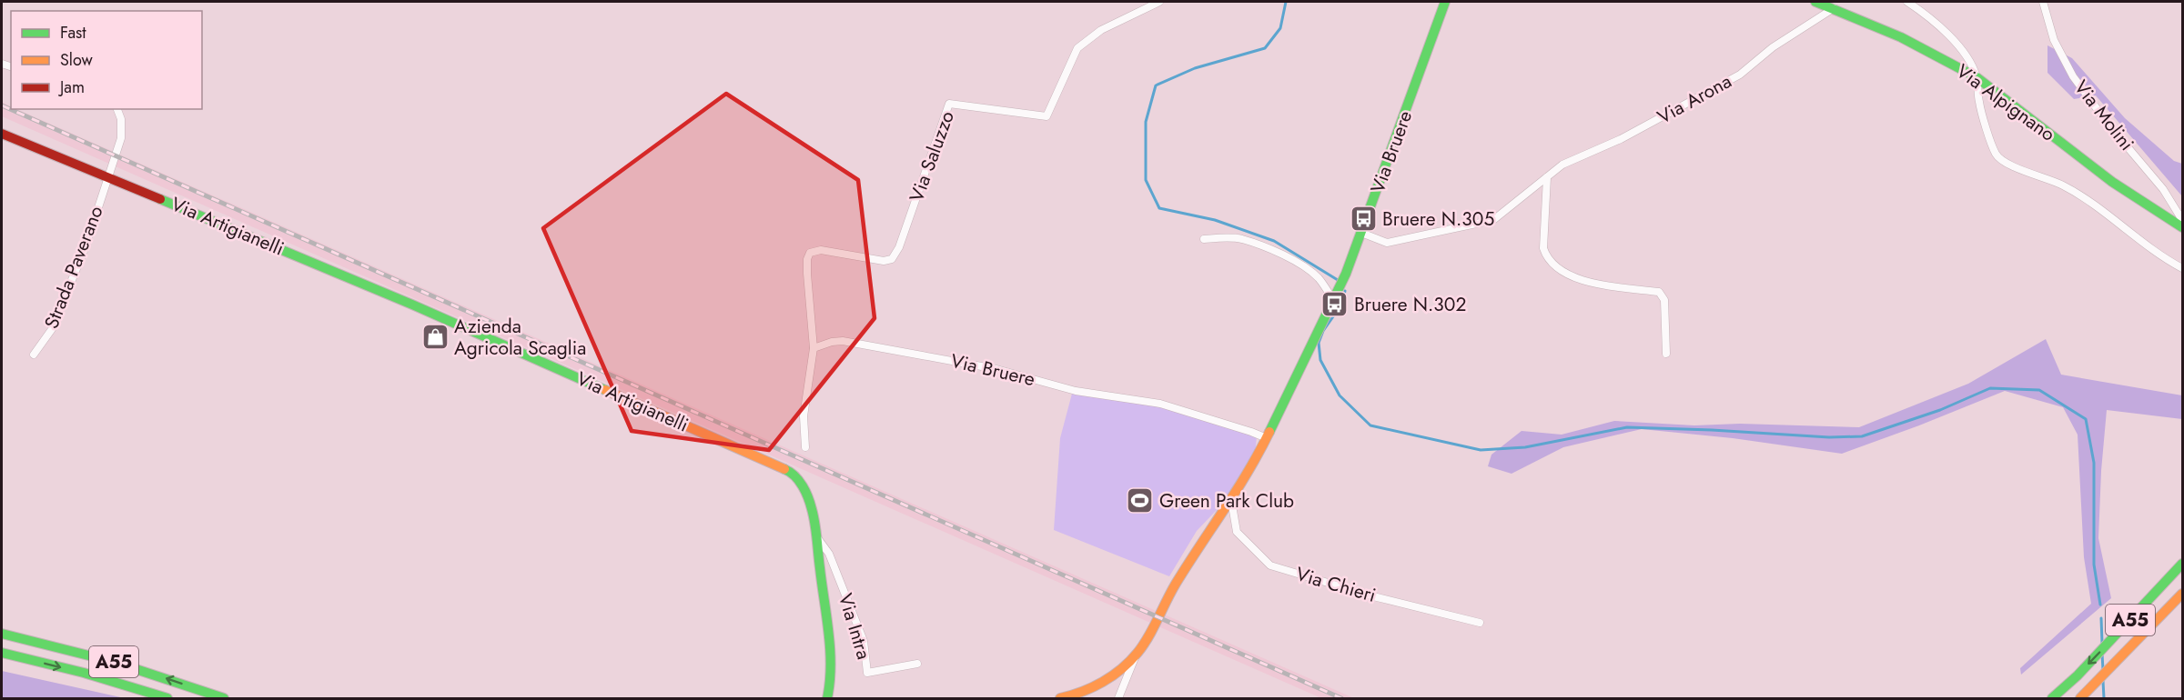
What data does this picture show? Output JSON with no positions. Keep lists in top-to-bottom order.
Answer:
{
  "streets": {
    "main road": [
      "Via Alpignano",
      "Via Bruere",
      "Via Artigianelli",
      "A55"
    ],
    "street": [
      "Via Arona",
      "Via Molini",
      "Via Saluzzo",
      "Strada Paverano",
      "Via Chieri",
      "Via Intra"
    ]
  },
  "crossings": [
    ["Via Arona", "Via Alpignano"],
    ["Via Arona", "Via Bruere"],
    ["Via Bruere", "Via Saluzzo"],
    ["Via Bruere", "Via Chieri"],
    ["Via Artigianelli", "Strada Paverano"],
    ["Via Artigianelli", "Via Intra"]
  ],
  "places": {
    "bus stop": ["Bruere N.305", "Bruere N.302"],
    "shop": ["Azienda Agricola Scaglia"],
    "sports": ["Green Park Club"]
  },
  "legend": ["Fast", "Slow", "Jam"]
}
